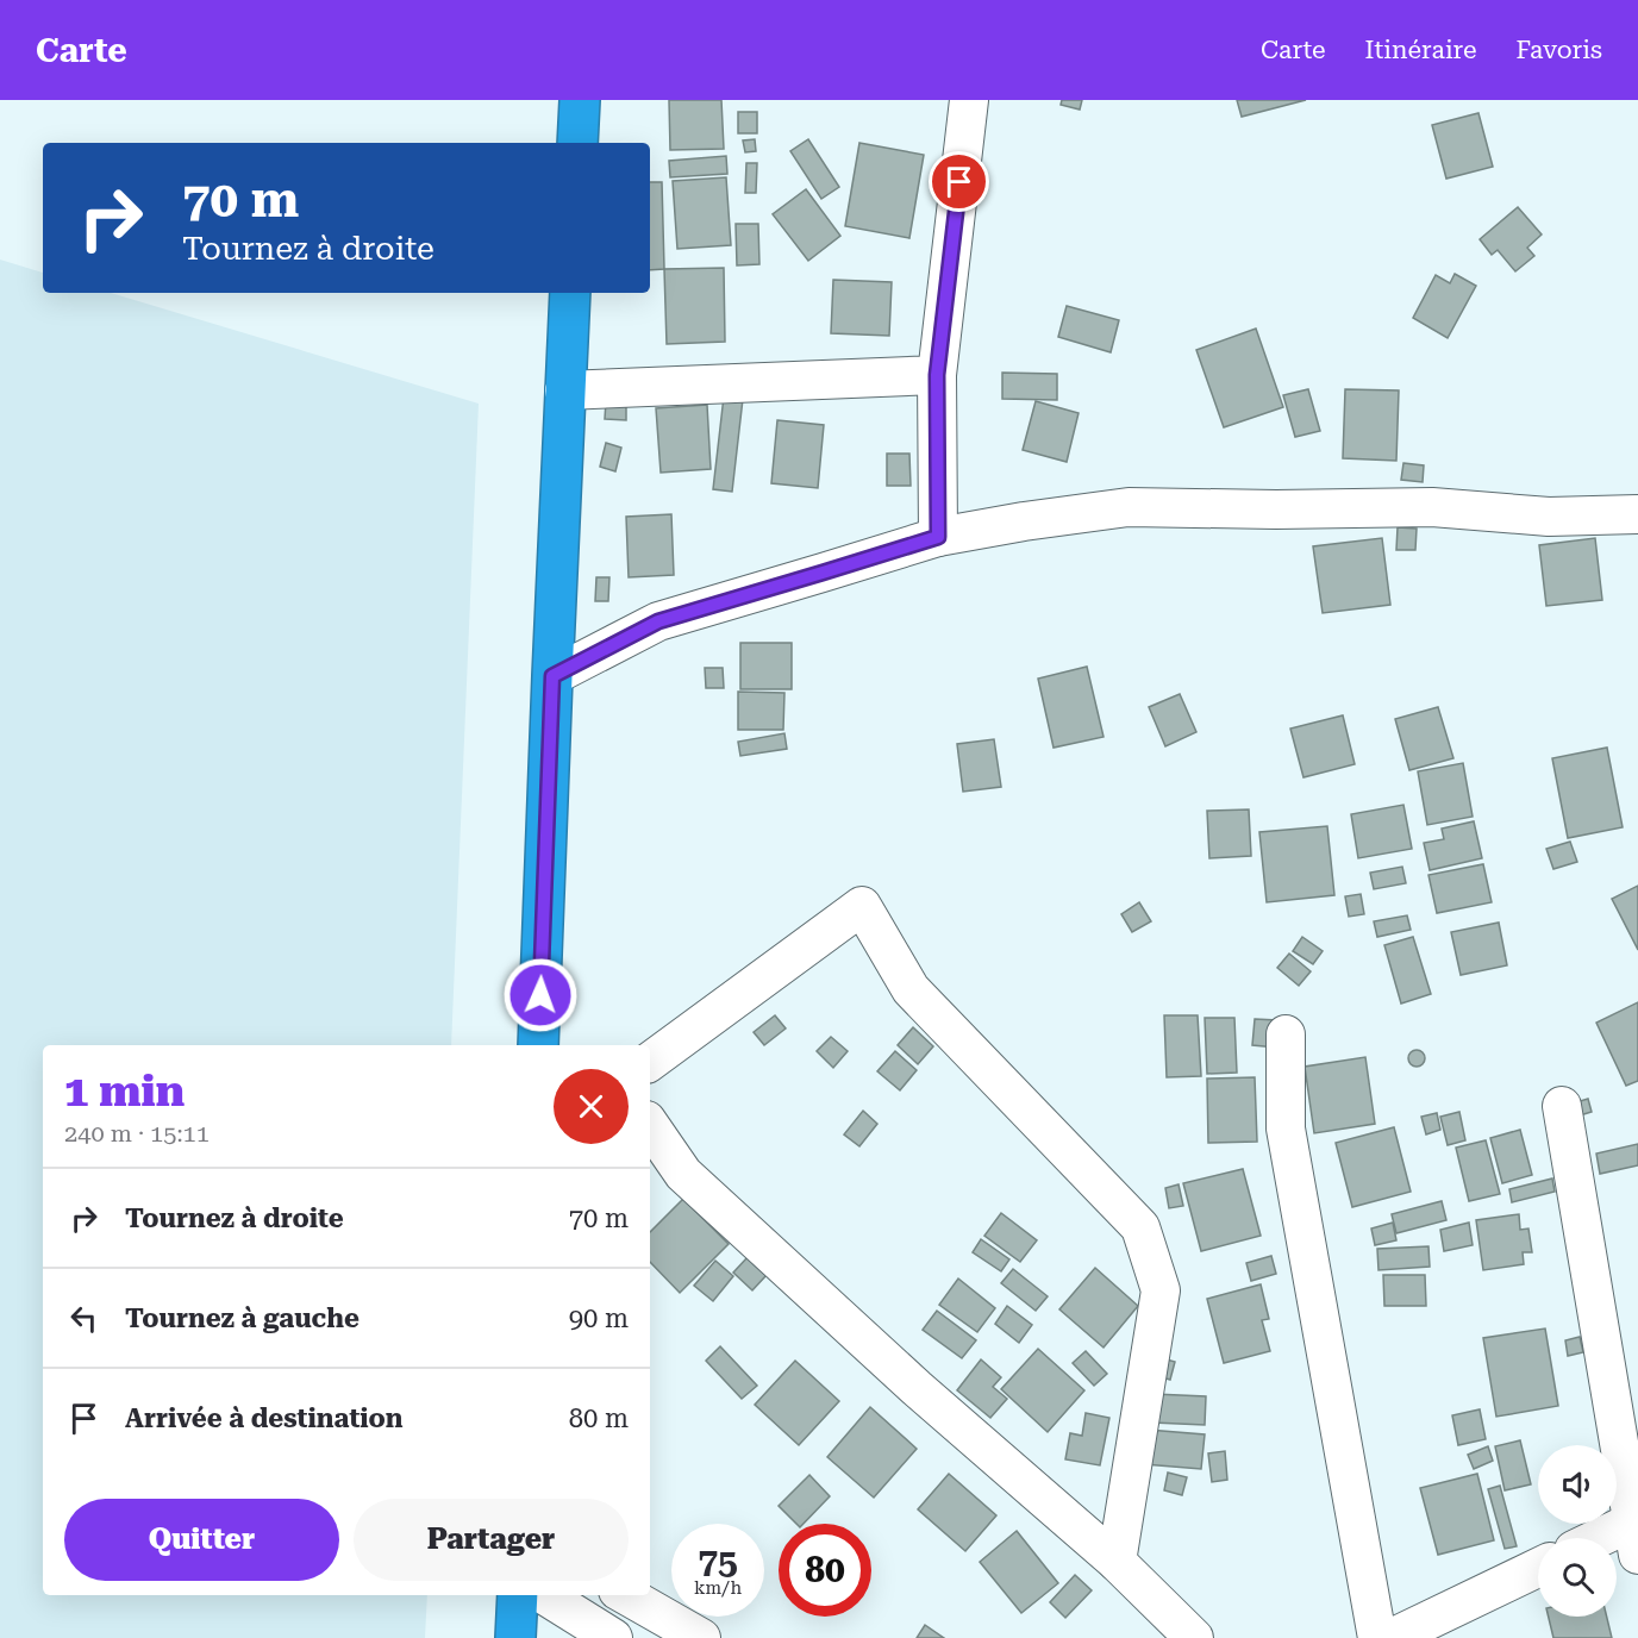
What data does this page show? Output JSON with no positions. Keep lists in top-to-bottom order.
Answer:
{
  "page": {
    "header": "Carte",
    "nav": ["Carte", "Itinéraire", "Favoris"],
    "turn": ["70 m", "Tournez à droite"],
    "heading": ["1 min", "240 m · 15:11"],
    "list": [
      {
        "name": "Tournez à droite",
        "value": "70 m"
      },
      {
        "name": "Tournez à gauche",
        "value": "90 m"
      },
      {
        "name": "Arrivée à destination",
        "value": "80 m"
      }
    ],
    "buttons": ["Quitter", "Partager"],
    "speed": "75 km/h",
    "limit": "80"
  }
}
